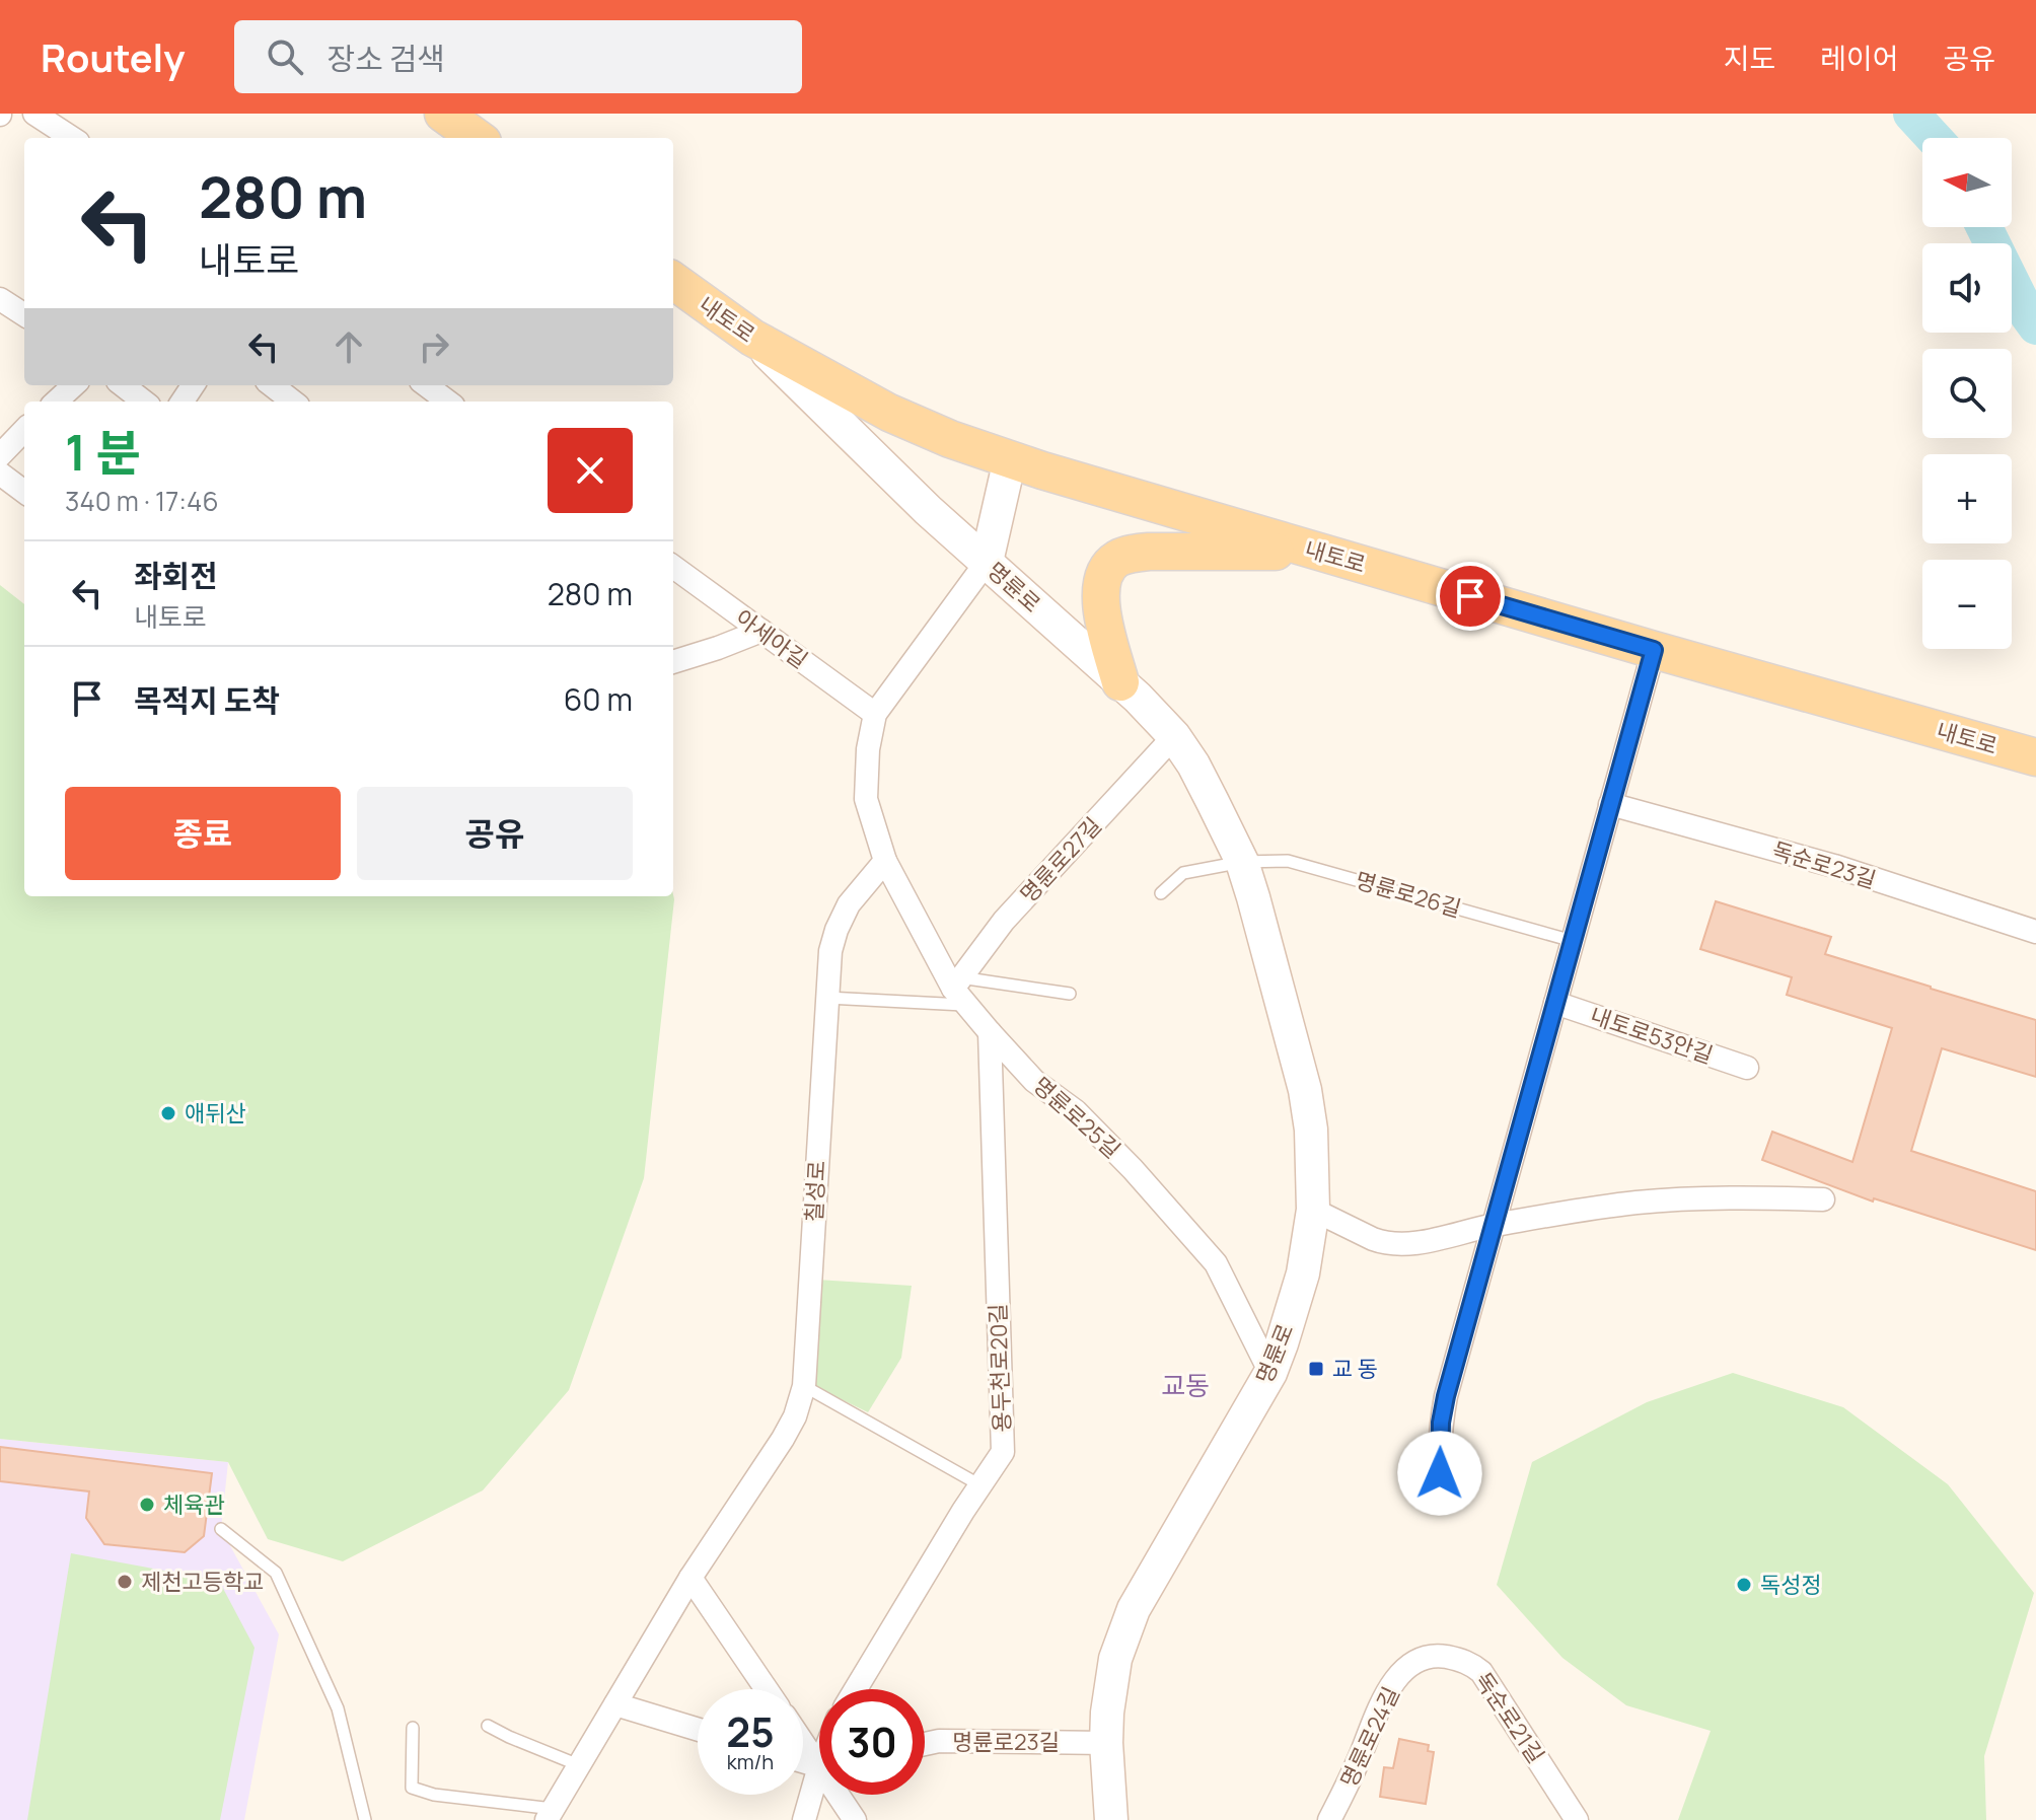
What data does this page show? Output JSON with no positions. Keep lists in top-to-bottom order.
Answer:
{
  "streets": {
    "main road": ["내토로"],
    "street": [
      "명륜로",
      "아세아길",
      "명륜로27길",
      "독순로23길",
      "내토로53안길",
      "명륜로25길",
      "칠성로",
      "용두천로20길",
      "독순로21길",
      "명륜로24길",
      "명륜로23길"
    ],
    "lane": ["명륜로26길"]
  },
  "crossings": [
    ["내토로", "명륜로"],
    ["명륜로", "명륜로27길"],
    ["명륜로", "명륜로26길"],
    ["명륜로", "명륜로25길"],
    ["명륜로", "명륜로23길"],
    ["명륜로27길", "명륜로25길"],
    ["명륜로25길", "칠성로"],
    ["명륜로25길", "용두천로20길"],
    ["독순로21길", "명륜로24길"]
  ],
  "districts": ["교동"],
  "places": {
    "other": [
      "애뒤산",
      "체육관",
      "제천고등학교",
      "독성정"
    ],
    "transit": ["교 동"]
  },
  "north": "left",
  "page": {
    "header": "Routely",
    "search": "장소 검색",
    "nav": ["지도", "레이어", "공유"],
    "map_buttons": ["+", "−"],
    "turn": ["280 m", "내토로"],
    "heading": ["1 분", "340 m · 17:46"],
    "list": [
      {
        "name": "좌회전",
        "note": "내토로",
        "value": "280 m"
      },
      {
        "name": "목적지 도착",
        "value": "60 m"
      }
    ],
    "buttons": ["종료", "공유"],
    "speed": "25 km/h",
    "limit": "30"
  }
}
